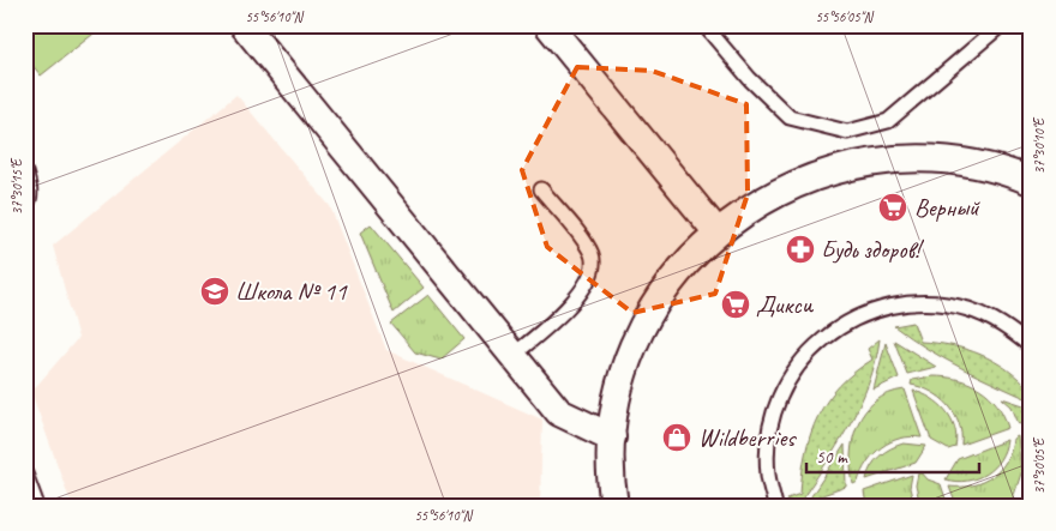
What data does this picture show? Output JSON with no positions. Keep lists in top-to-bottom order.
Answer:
{
  "places": {
    "supermarket": ["Верный", "Дикси"],
    "pharmacy": ["Будь здоров!"],
    "school or university": ["Школа № 11"],
    "shop": ["Wildberries"]
  },
  "scale_bar": "50 m",
  "coordinates": [
    "55°56'10\"N",
    "55°56'05\"N",
    "37°30'10\"E",
    "37°30'15\"E",
    "37°30'05\"E"
  ]
}
